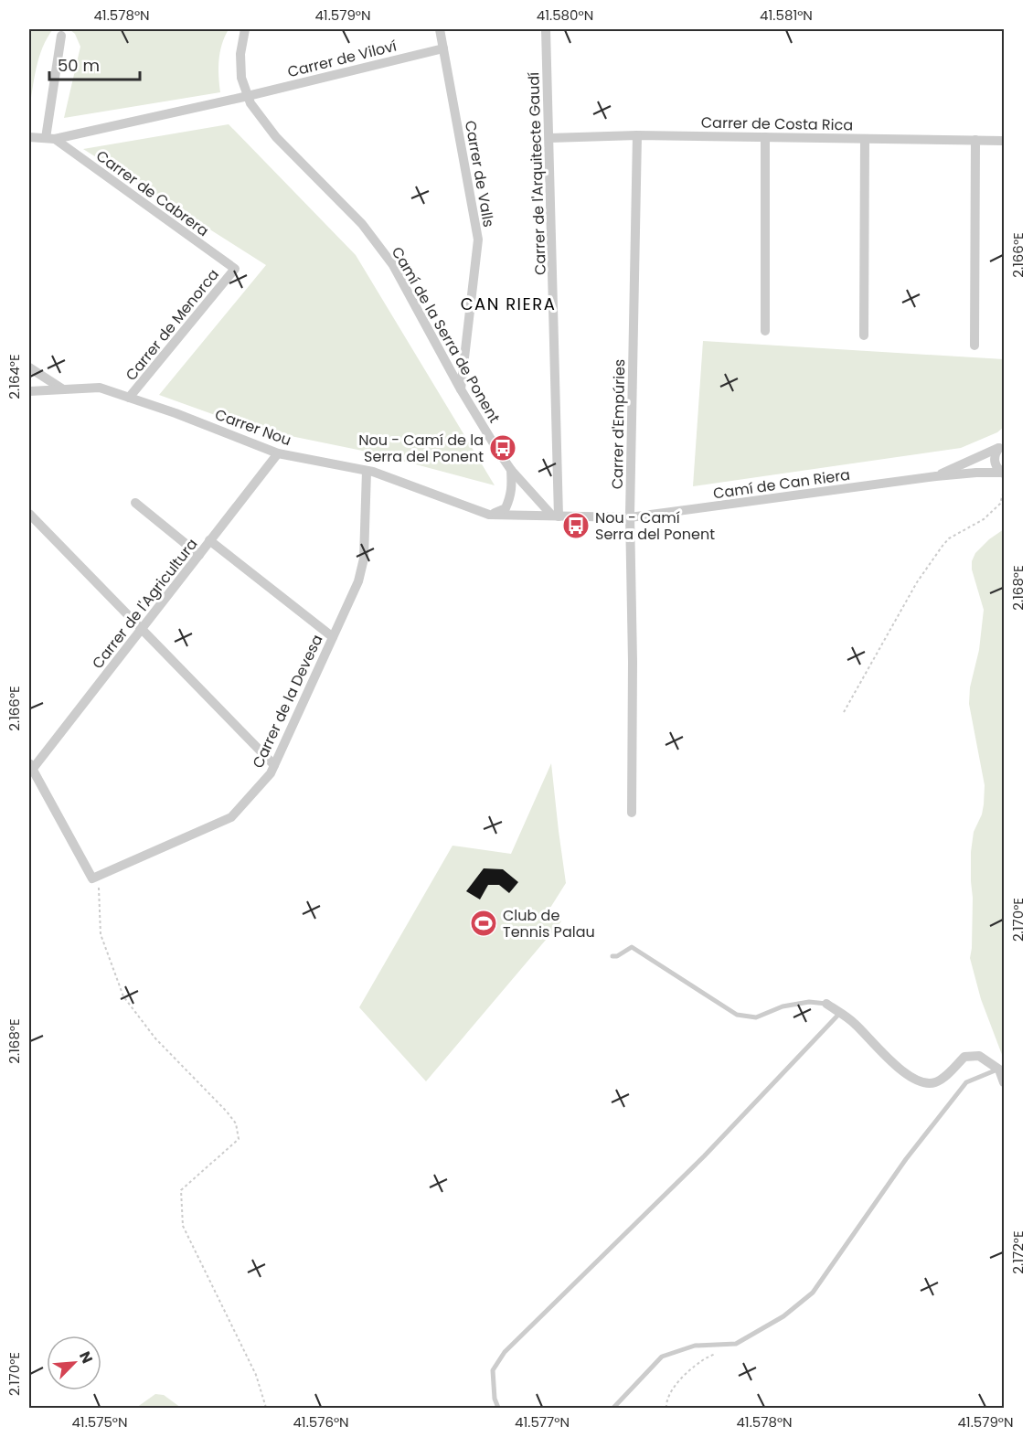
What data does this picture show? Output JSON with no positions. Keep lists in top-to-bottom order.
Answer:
{
  "streets": {
    "street": [
      "Carrer de Viloví",
      "Carrer de Costa Rica",
      "Carrer de Valls",
      "Carrer de l'Arquitecte Gaudí",
      "Carrer de Cabrera",
      "Carrer de Menorca",
      "Camí de la Serra de Ponent",
      "Carrer d'Empúries",
      "Carrer Nou",
      "Camí de Can Riera",
      "Carrer de l'Agricultura",
      "Carrer de la Devesa"
    ]
  },
  "crossings": [
    ["Carrer de Viloví", "Carrer de Valls"],
    ["Carrer de Viloví", "Carrer de Cabrera"],
    ["Carrer de Viloví", "Camí de la Serra de Ponent"],
    ["Carrer de Costa Rica", "Carrer de l'Arquitecte Gaudí"],
    ["Carrer de Costa Rica", "Carrer d'Empúries"],
    ["Carrer de Valls", "Camí de la Serra de Ponent"],
    ["Carrer de l'Arquitecte Gaudí", "Camí de la Serra de Ponent"],
    ["Carrer de l'Arquitecte Gaudí", "Carrer Nou"],
    ["Carrer de Cabrera", "Carrer de Menorca"],
    ["Carrer de Menorca", "Carrer Nou"],
    ["Camí de la Serra de Ponent", "Carrer Nou"],
    ["Carrer d'Empúries", "Carrer Nou"],
    ["Carrer d'Empúries", "Camí de Can Riera"],
    ["Carrer Nou", "Camí de Can Riera"],
    ["Carrer Nou", "Carrer de l'Agricultura"],
    ["Carrer Nou", "Carrer de la Devesa"]
  ],
  "districts": ["CAN RIERA"],
  "places": {
    "bus stop": ["Nou - Camí de la Serra del Ponent", "Nou - Camí Serra del Ponent"],
    "sports": ["Club de Tennis Palau"]
  },
  "scale_bar": "50 m",
  "north": "top right",
  "coordinates": [
    "41.578°N",
    "41.579°N",
    "41.580°N",
    "41.581°N",
    "2.166°E",
    "2.164°E",
    "2.168°E",
    "2.170°E",
    "2.172°E",
    "41.575°N",
    "41.576°N",
    "41.577°N"
  ]
}
